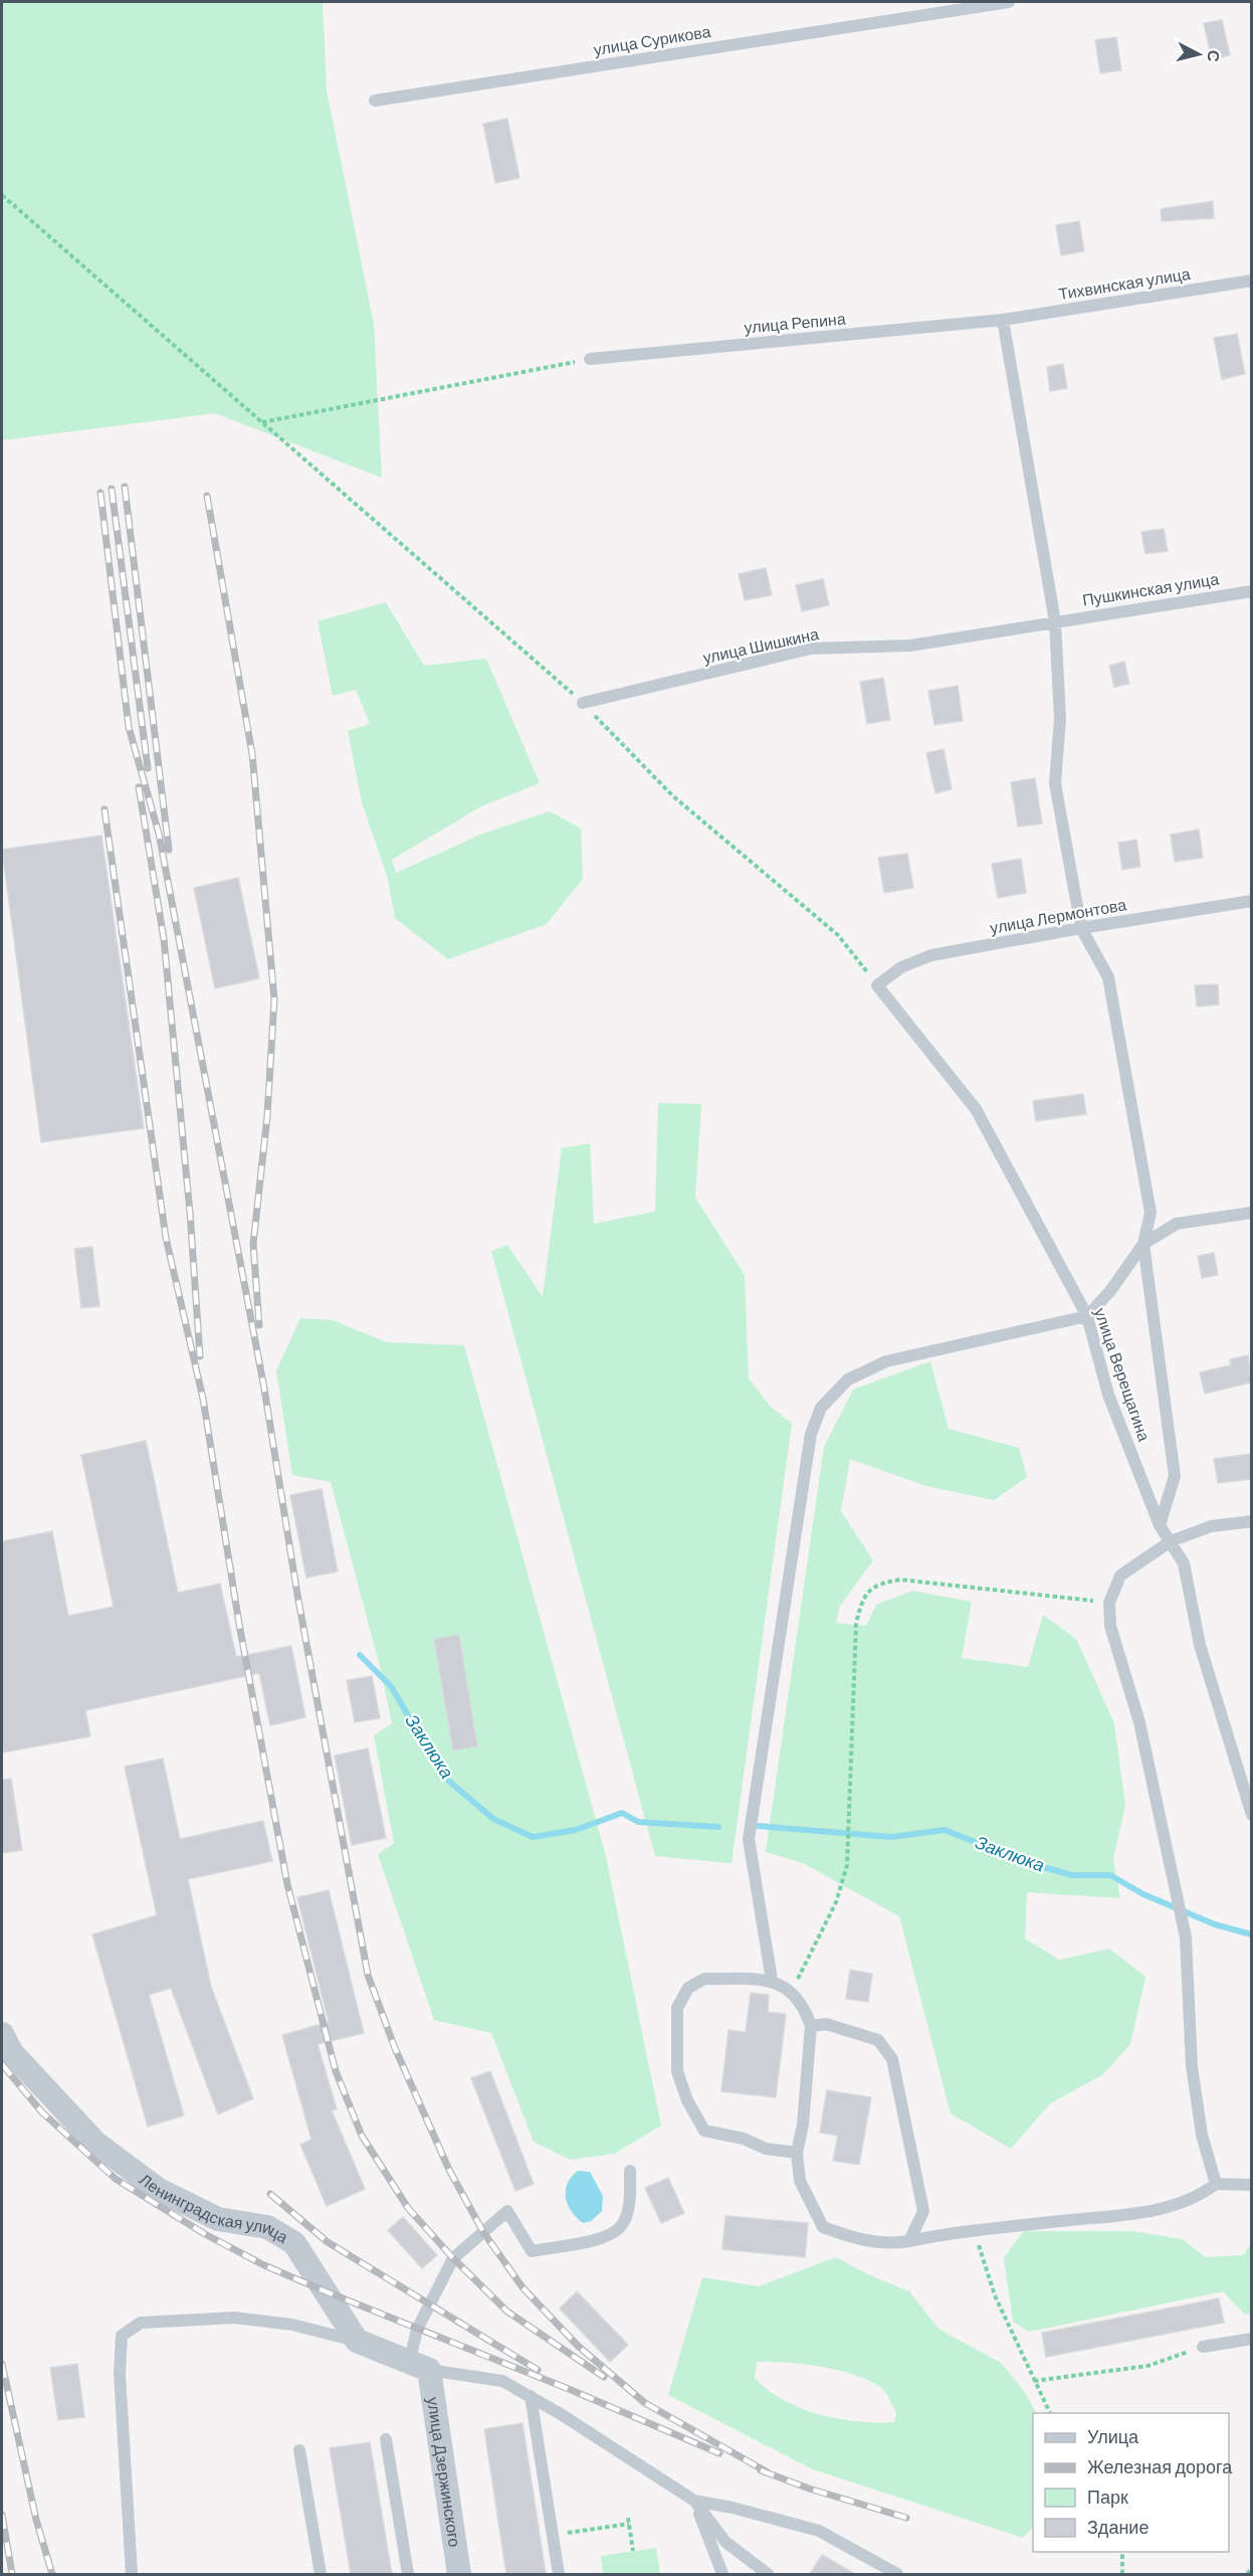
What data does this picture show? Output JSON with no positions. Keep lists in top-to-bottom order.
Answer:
{
  "streets": {
    "street": ["Ленинградская улица", "улица Дзержинского"],
    "lane": [
      "улица Сурикова",
      "Тихвинская улица",
      "улица Репина",
      "Пушкинская улица",
      "улица Шишкина",
      "улица Лермонтова",
      "улица Верещагина"
    ]
  },
  "crossings": [
    ["Тихвинская улица", "улица Репина"],
    ["Пушкинская улица", "улица Шишкина"],
    ["улица Лермонтова", "улица Верещагина"]
  ],
  "water": ["Заклюка"],
  "legend": [
    "Улица",
    "Железная дорога",
    "Парк",
    "Здание"
  ],
  "north": "right"
}
